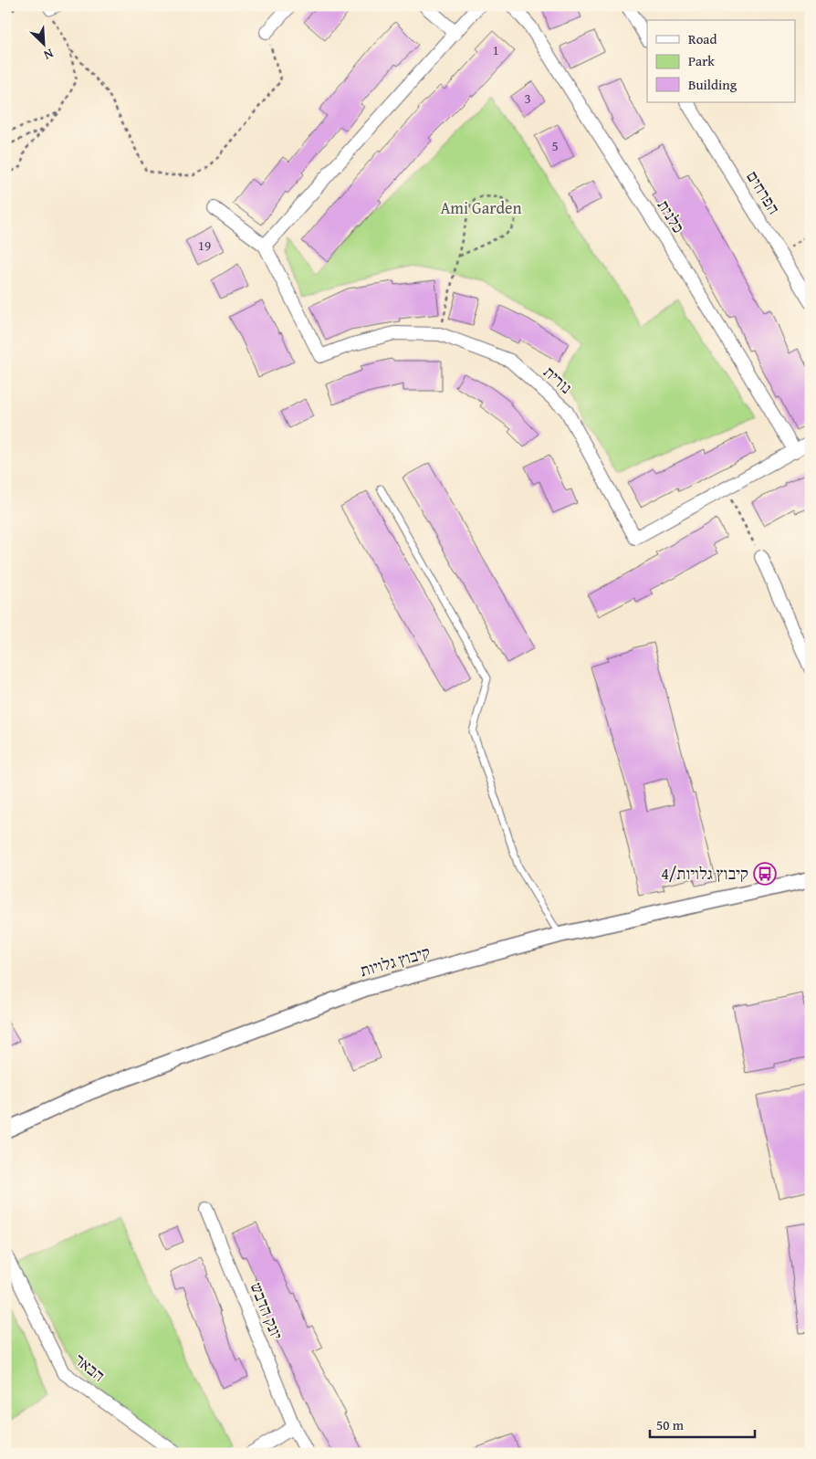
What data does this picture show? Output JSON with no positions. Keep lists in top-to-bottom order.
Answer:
{
  "streets": {
    "street": [
      "הפרחים",
      "כלנית",
      "נורית",
      "קיבוץ גלויות",
      "יונק הדבש",
      "הבאר"
    ]
  },
  "crossings": [
    ["כלנית", "נורית"]
  ],
  "parks": ["Ami Garden"],
  "places": {
    "bus stop": ["קיבוץ גלויות/4"]
  },
  "house_numbers": [
    "1",
    "3",
    "5",
    "19"
  ],
  "legend": ["Road", "Park", "Building"],
  "scale_bar": "50 m",
  "north": "bottom right"
}
